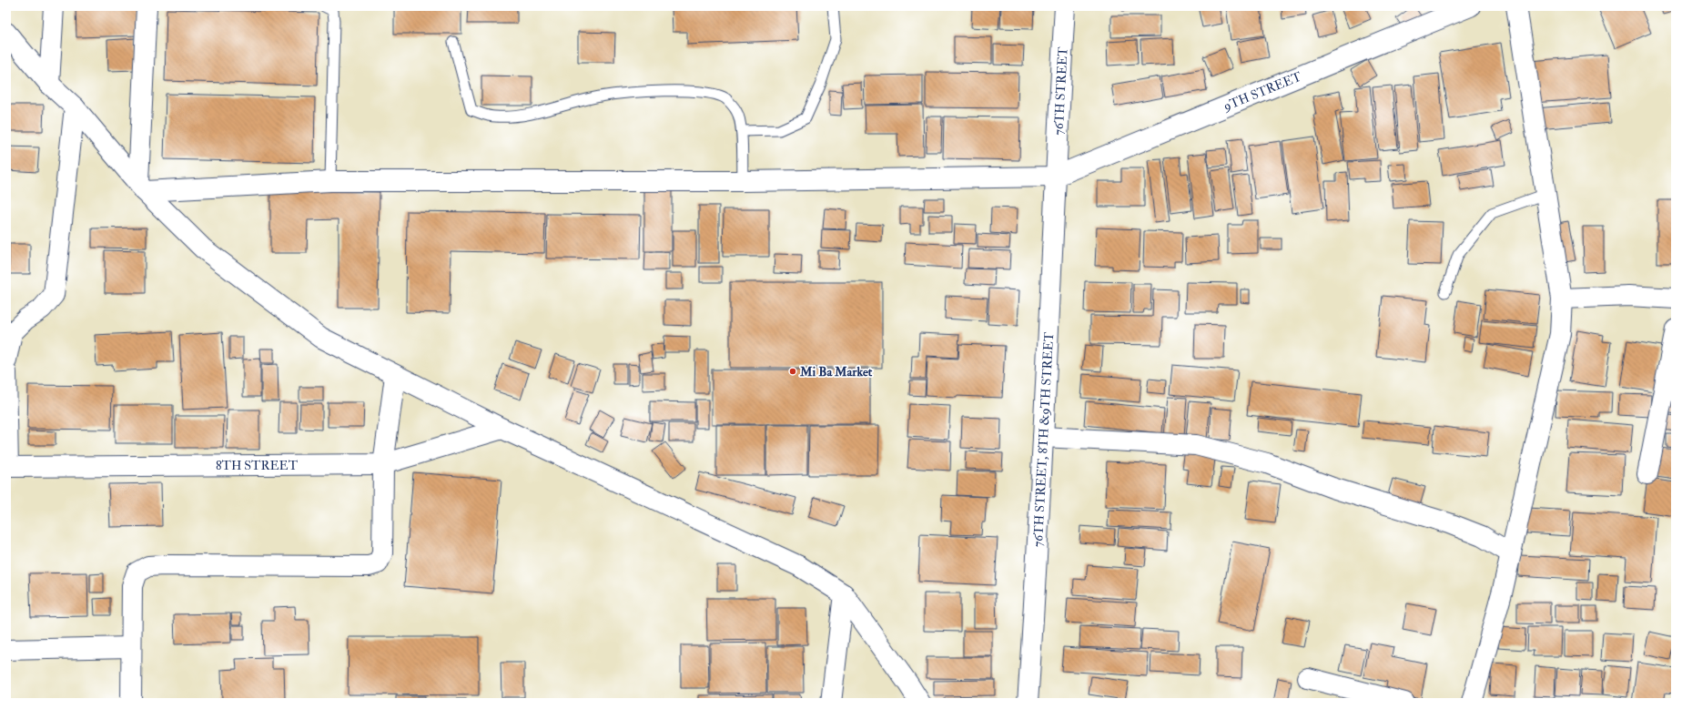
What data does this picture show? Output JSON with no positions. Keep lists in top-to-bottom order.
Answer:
{
  "streets": {
    "street": [
      "76TH STREET",
      "9TH STREET",
      "76TH STREET, 8TH &9TH STREET",
      "8TH STREET"
    ]
  },
  "crossings": [
    ["76TH STREET", "9TH STREET"],
    ["76TH STREET", "76TH STREET, 8TH &9TH STREET"],
    ["9TH STREET", "76TH STREET, 8TH &9TH STREET"]
  ],
  "places": ["Mi Ba Market"]
}
